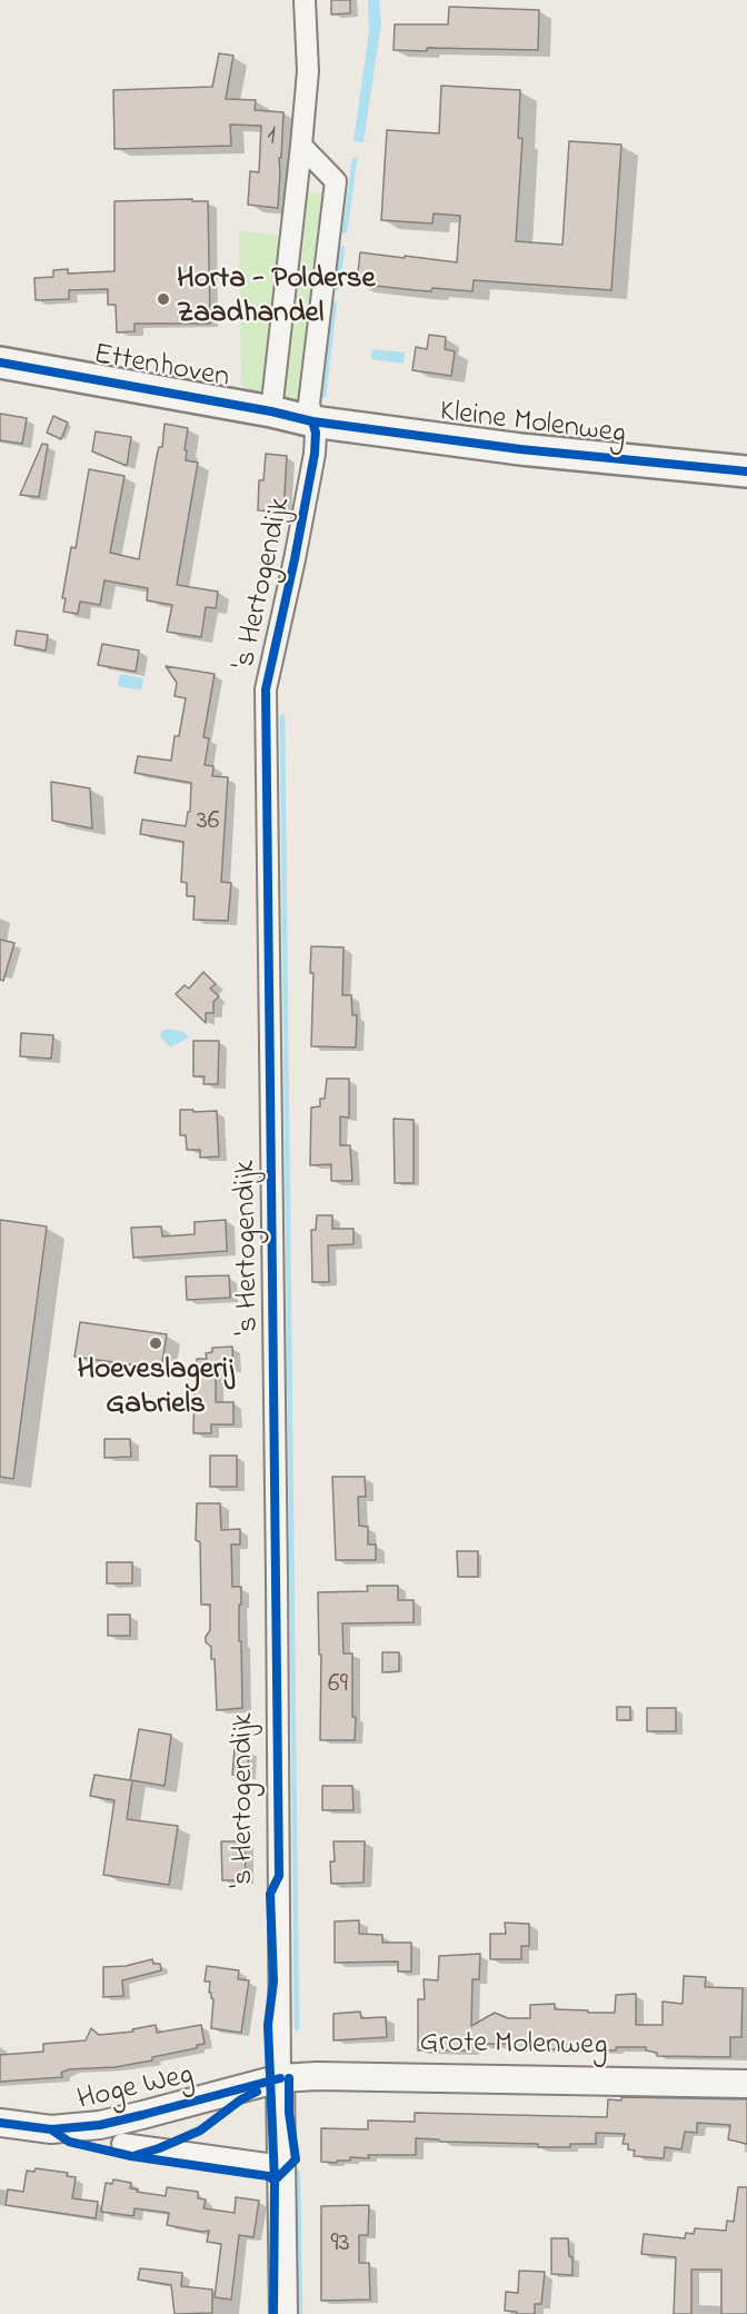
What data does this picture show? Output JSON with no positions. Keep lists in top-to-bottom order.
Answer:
{
  "streets": {
    "main road": ["Ettenhoven", "Kleine Molenweg"],
    "street": ["'s Hertogendijk", "Grote Molenweg", "Hoge Weg"]
  },
  "crossings": [
    ["Ettenhoven", "Kleine Molenweg"],
    ["Ettenhoven", "'s Hertogendijk"],
    ["Kleine Molenweg", "'s Hertogendijk"],
    ["'s Hertogendijk", "Grote Molenweg"],
    ["'s Hertogendijk", "Hoge Weg"],
    ["Grote Molenweg", "Hoge Weg"]
  ],
  "places": ["Horta - Polderse Zaadhandel", "Hoeveslagerij Gabriels"],
  "house_numbers": [
    "1",
    "36",
    "69",
    "93"
  ]
}
